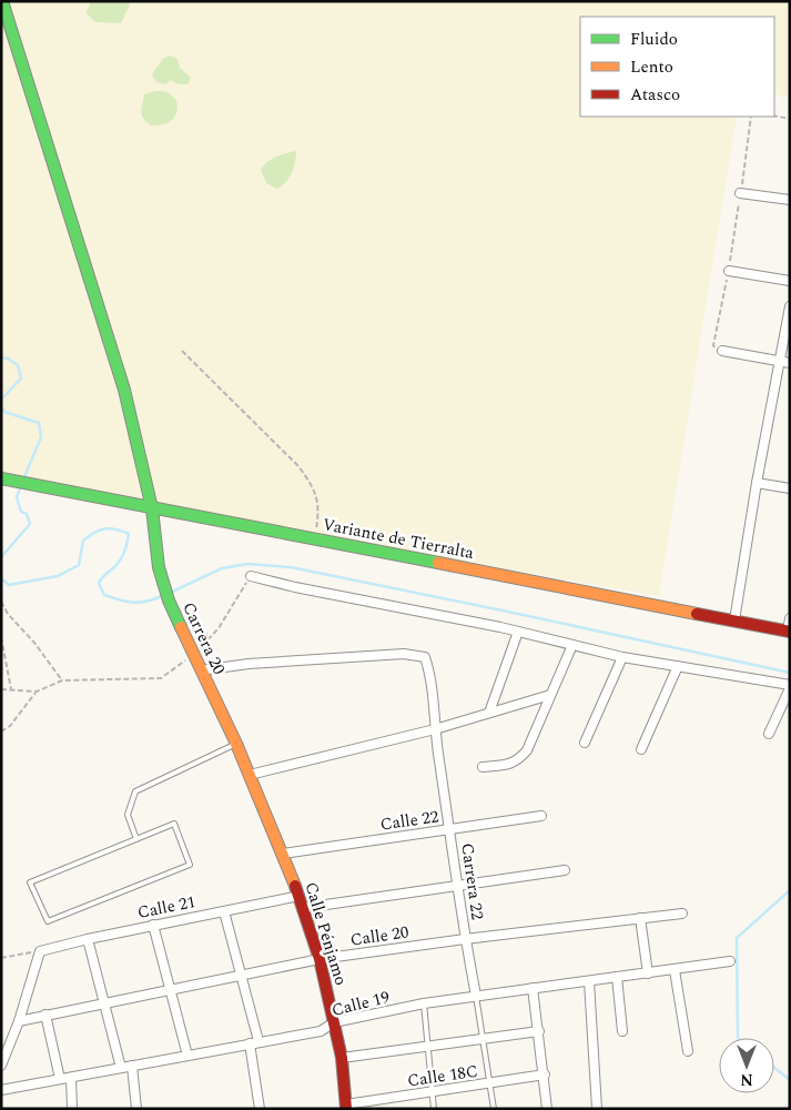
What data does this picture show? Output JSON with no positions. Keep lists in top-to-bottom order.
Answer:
{
  "streets": {
    "street": [
      "Variante de Tierralta",
      "Carrera 20",
      "Calle 22",
      "Carrera 22",
      "Calle 21",
      "Calle Pénjamo",
      "Calle 20",
      "Calle 19",
      "Calle 18C"
    ]
  },
  "crossings": [
    ["Variante de Tierralta", "Carrera 20"],
    ["Carrera 20", "Carrera 22"],
    ["Carrera 20", "Calle Pénjamo"],
    ["Calle 22", "Carrera 22"],
    ["Calle 22", "Calle Pénjamo"],
    ["Carrera 22", "Calle 20"],
    ["Carrera 22", "Calle 19"],
    ["Carrera 22", "Calle 18C"],
    ["Calle 21", "Calle Pénjamo"],
    ["Calle Pénjamo", "Calle 20"],
    ["Calle Pénjamo", "Calle 19"],
    ["Calle Pénjamo", "Calle 18C"]
  ],
  "legend": ["Fluido", "Lento", "Atasco"],
  "north": "bottom"
}
